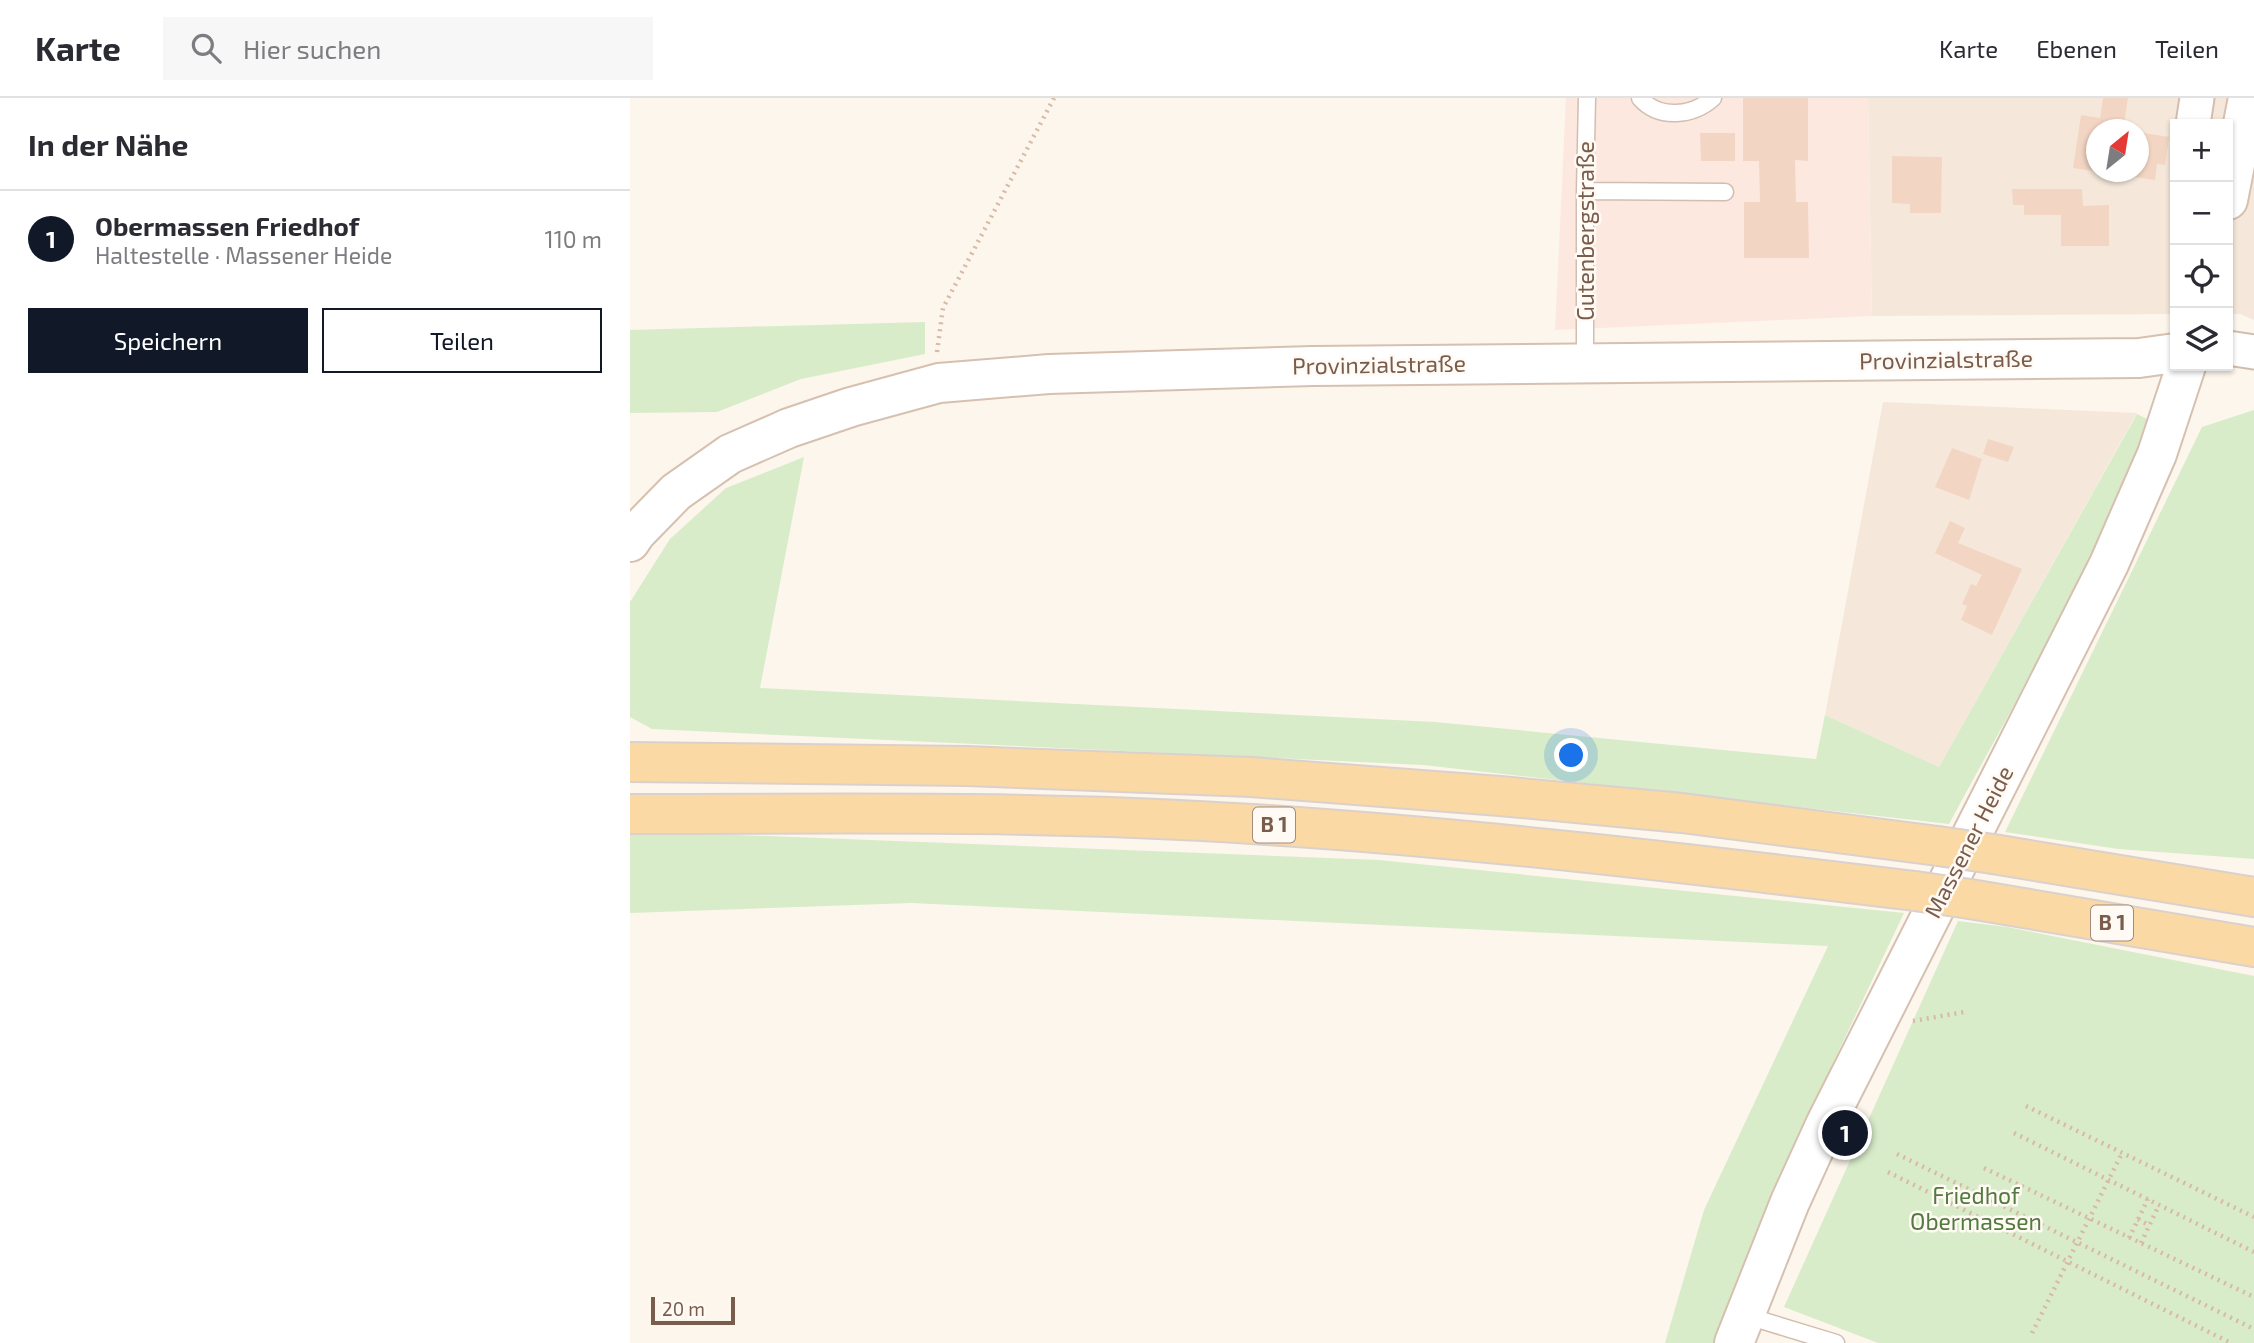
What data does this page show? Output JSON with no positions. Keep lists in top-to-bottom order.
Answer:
{
  "streets": {
    "main road": ["Provinzialstraße", "B 1", "Massener Heide"],
    "lane": ["Gutenbergstraße"]
  },
  "crossings": [
    ["Gutenbergstraße", "Provinzialstraße"]
  ],
  "parks": ["Friedhof Obermassen"],
  "scale_bar": "20 m",
  "north": "top right",
  "page": {
    "header": "Karte",
    "search": "Hier suchen",
    "nav": ["Karte", "Ebenen", "Teilen"],
    "heading": "In der Nähe",
    "map_buttons": ["+", "−"],
    "list": [
      {
        "mark": "1",
        "name": "Obermassen Friedhof",
        "note": "Haltestelle · Massener Heide",
        "value": "110 m"
      }
    ],
    "buttons": ["Speichern", "Teilen"],
    "pins": "1",
    "scale": "20 m"
  }
}
